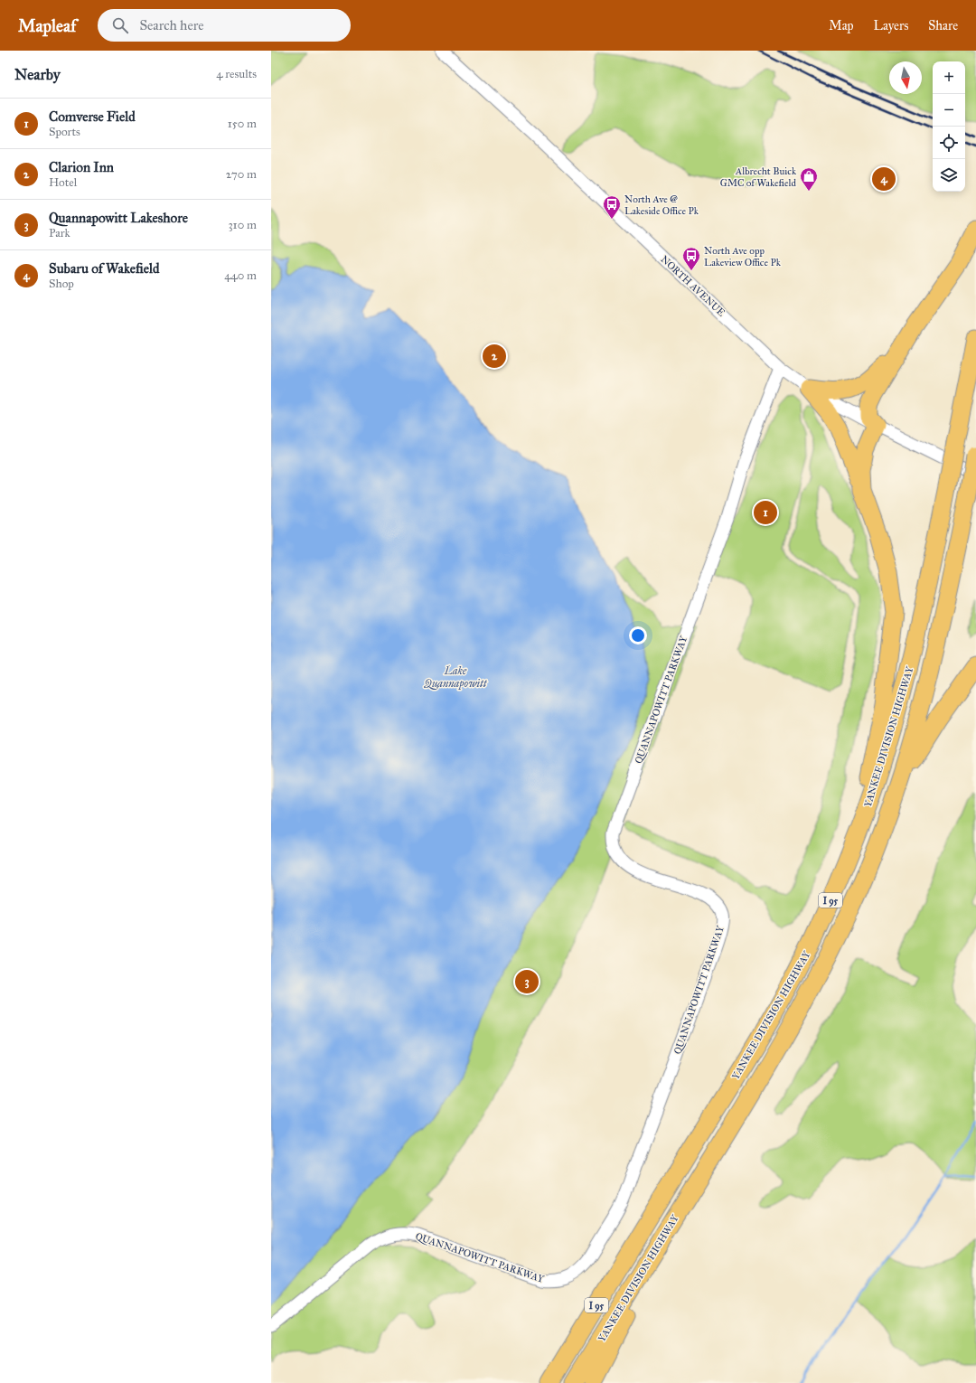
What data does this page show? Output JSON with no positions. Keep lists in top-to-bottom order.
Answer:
{
  "streets": {
    "highway": ["YANKEE DIVISION HIGHWAY", "I 95"],
    "street": ["NORTH AVENUE", "QUANNAPOWITT PARKWAY"]
  },
  "crossings": [
    ["NORTH AVENUE", "QUANNAPOWITT PARKWAY"]
  ],
  "water": ["Lake Quannapowitt"],
  "places": {
    "shop": ["Albrecht Buick GMC of Wakefield"],
    "bus stop": ["North Ave @ Lakeside Office Pk", "North Ave opp Lakeview Office Pk"]
  },
  "north": "bottom",
  "page": {
    "header": "Mapleaf",
    "search": "Search here",
    "nav": ["Map", "Layers", "Share"],
    "heading": ["Nearby", "4 results"],
    "map_buttons": ["+", "−"],
    "list": [
      {
        "mark": "1",
        "name": "Comverse Field",
        "note": "Sports",
        "value": "150 m"
      },
      {
        "mark": "2",
        "name": "Clarion Inn",
        "note": "Hotel",
        "value": "270 m"
      },
      {
        "mark": "3",
        "name": "Quannapowitt Lakeshore",
        "note": "Park",
        "value": "310 m"
      },
      {
        "mark": "4",
        "name": "Subaru of Wakefield",
        "note": "Shop",
        "value": "440 m"
      }
    ],
    "pins": [
      "4",
      "2",
      "1",
      "3"
    ]
  }
}
